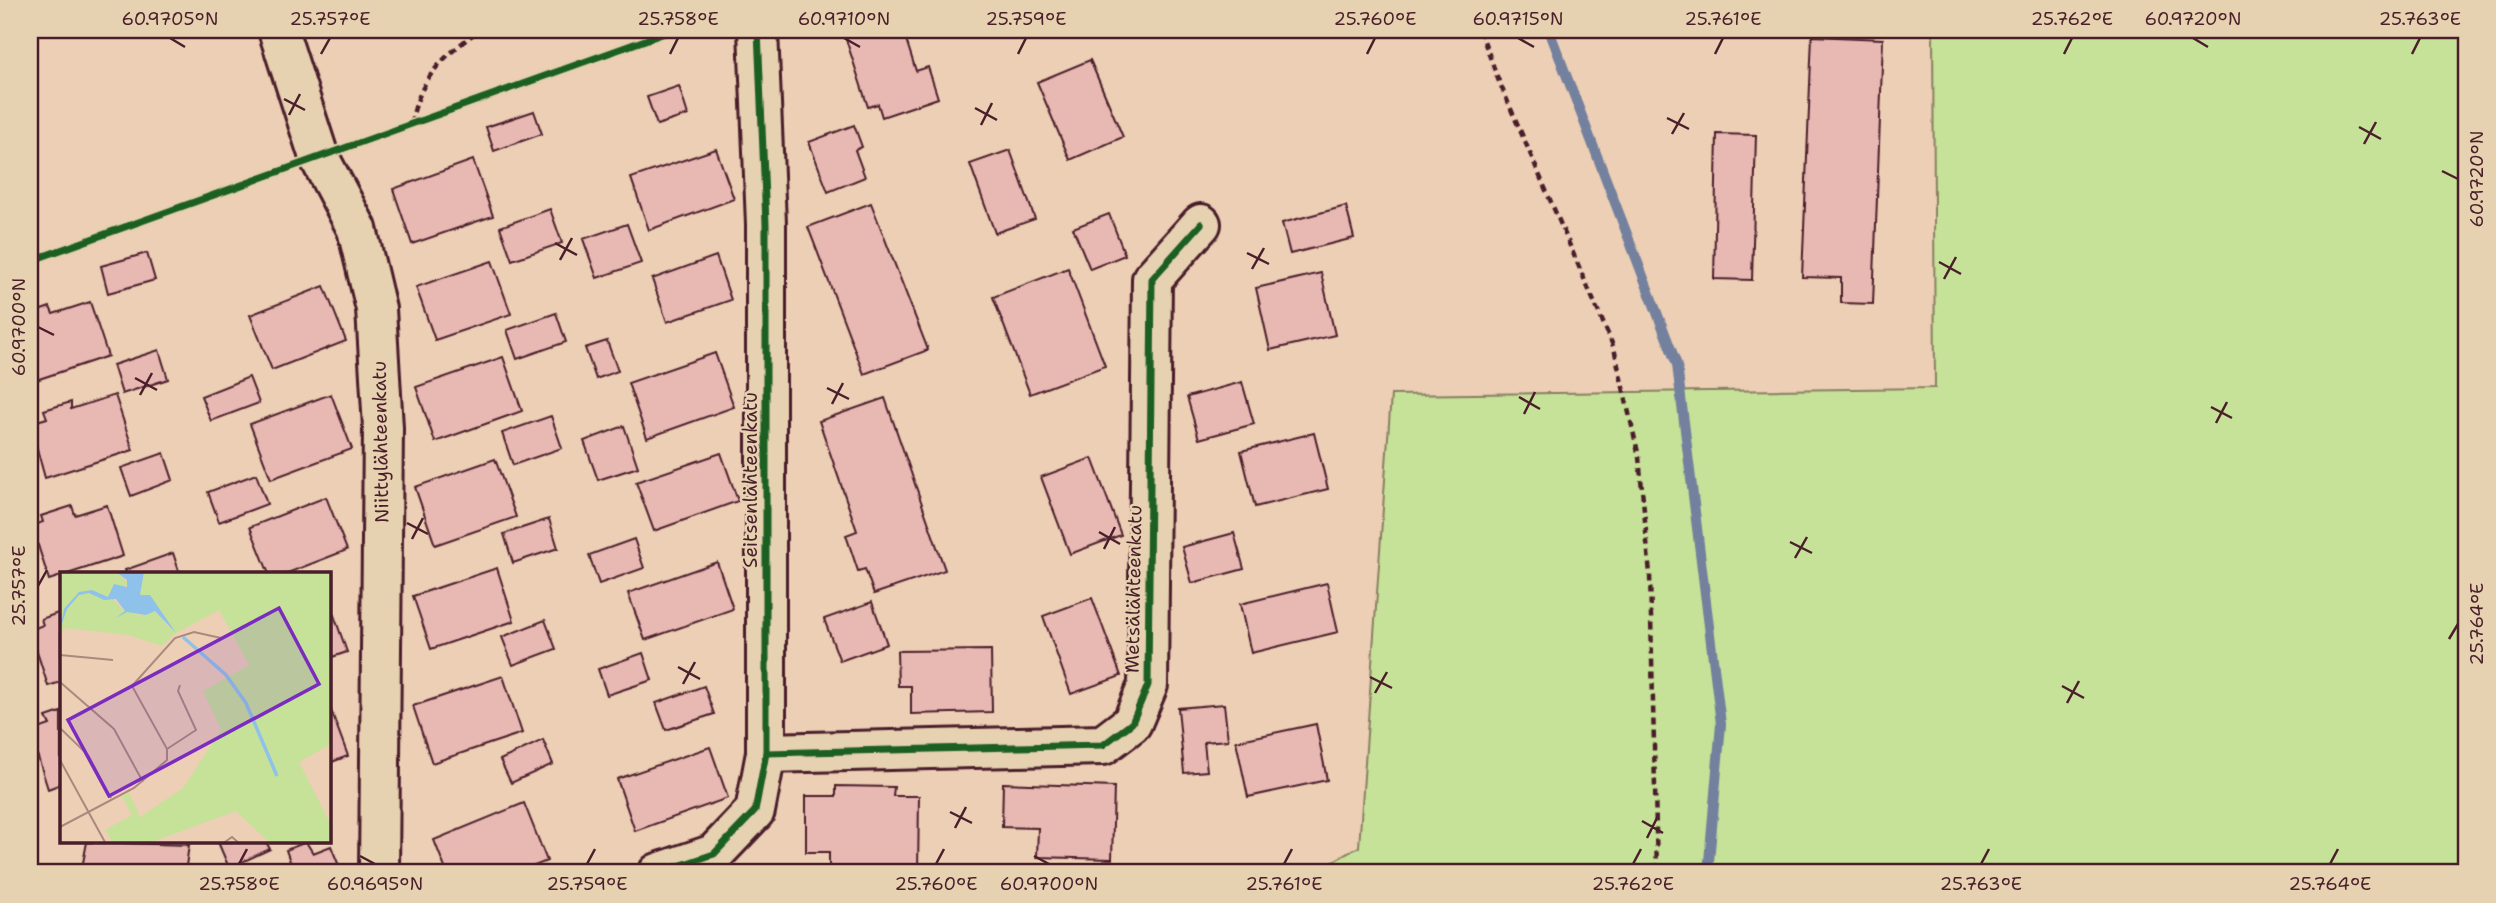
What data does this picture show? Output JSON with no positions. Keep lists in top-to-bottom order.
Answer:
{
  "streets": {
    "street": ["Niittylähteenkatu", "Seitsenlähteenkatu", "Metsälähteenkatu"]
  },
  "crossings": [
    ["Seitsenlähteenkatu", "Metsälähteenkatu"]
  ],
  "coordinates": [
    "60.9705°N",
    "25.757°E",
    "25.758°E",
    "60.9710°N",
    "25.759°E",
    "25.760°E",
    "60.9715°N",
    "25.761°E",
    "25.762°E",
    "60.9720°N",
    "25.763°E",
    "60.9700°N",
    "25.764°E",
    "60.9695°N"
  ]
}
